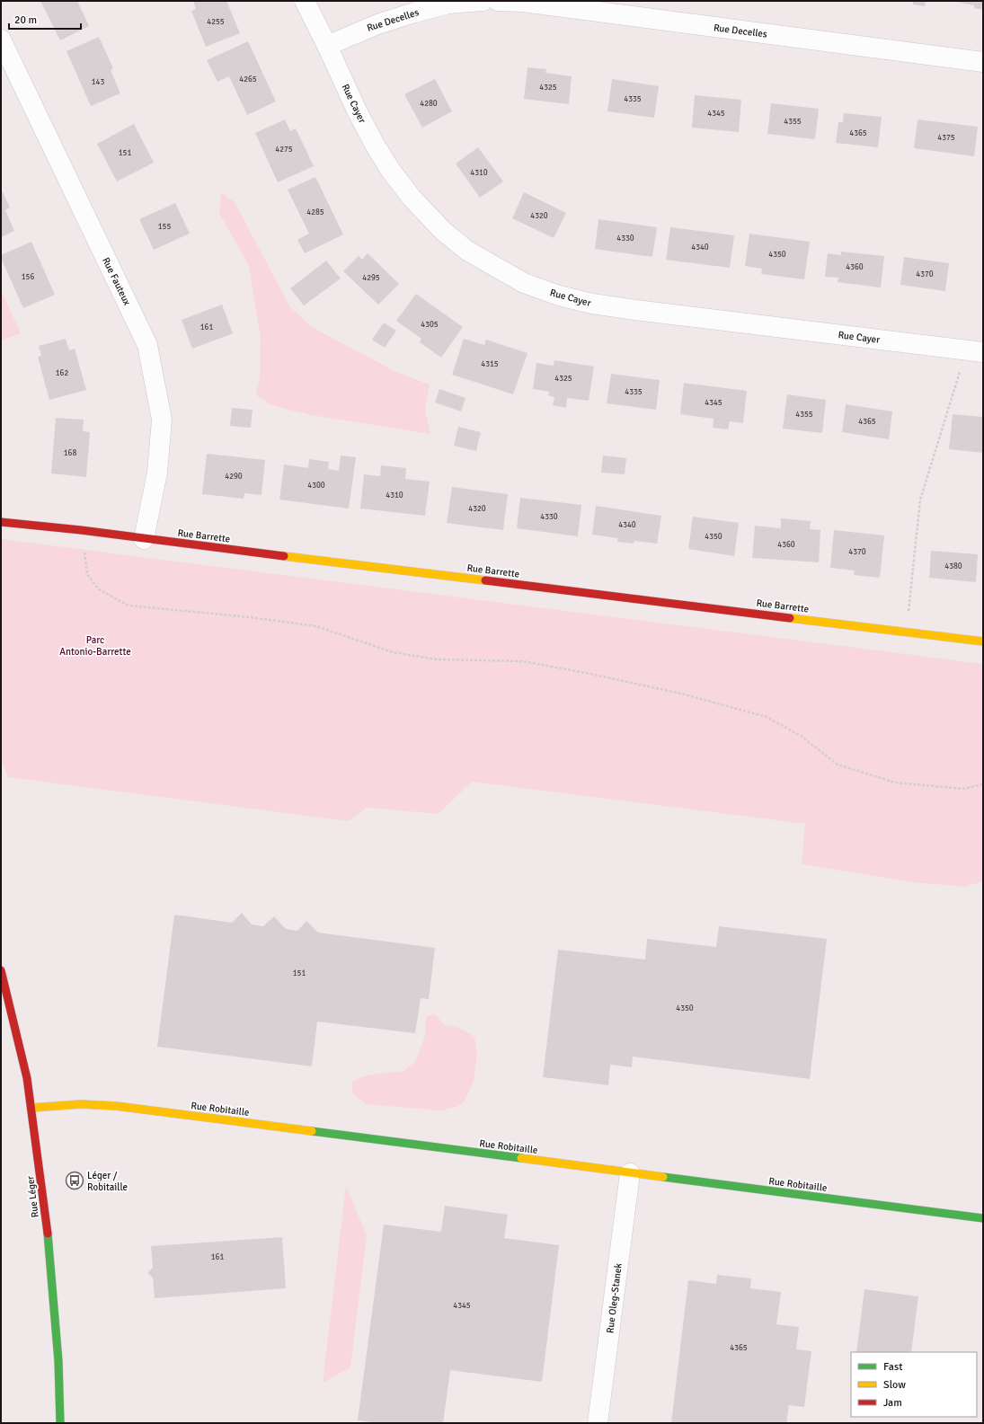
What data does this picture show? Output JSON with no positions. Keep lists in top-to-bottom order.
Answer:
{
  "streets": {
    "street": [
      "Rue Decelles",
      "Rue Cayer",
      "Rue Fauteux",
      "Rue Barrette",
      "Rue Robitaille",
      "Rue Léger",
      "Rue Oleg-Stanek"
    ]
  },
  "crossings": [
    ["Rue Decelles", "Rue Cayer"],
    ["Rue Fauteux", "Rue Barrette"],
    ["Rue Robitaille", "Rue Léger"],
    ["Rue Robitaille", "Rue Oleg-Stanek"]
  ],
  "parks": ["Parc Antonio-Barrette"],
  "places": {
    "bus stop": ["Léger / Robitaille"]
  },
  "house_numbers": [
    "4255",
    "4265",
    "143",
    "4325",
    "4335",
    "4280",
    "4345",
    "4355",
    "4365",
    "4375",
    "4275",
    "151",
    "4310",
    "4285",
    "4320",
    "155",
    "4330",
    "4340",
    "4350",
    "4360",
    "4370",
    "156",
    "4295",
    "4305",
    "161",
    "4315",
    "162",
    "4325",
    "4335",
    "4345",
    "4355",
    "4365",
    "168",
    "4290",
    "4300",
    "4310",
    "4320",
    "4330",
    "4340",
    "4350",
    "4360",
    "4370",
    "4380",
    "151",
    "4350",
    "161",
    "4345",
    "4365"
  ],
  "legend": ["Fast", "Slow", "Jam"],
  "scale_bar": "20 m"
}
